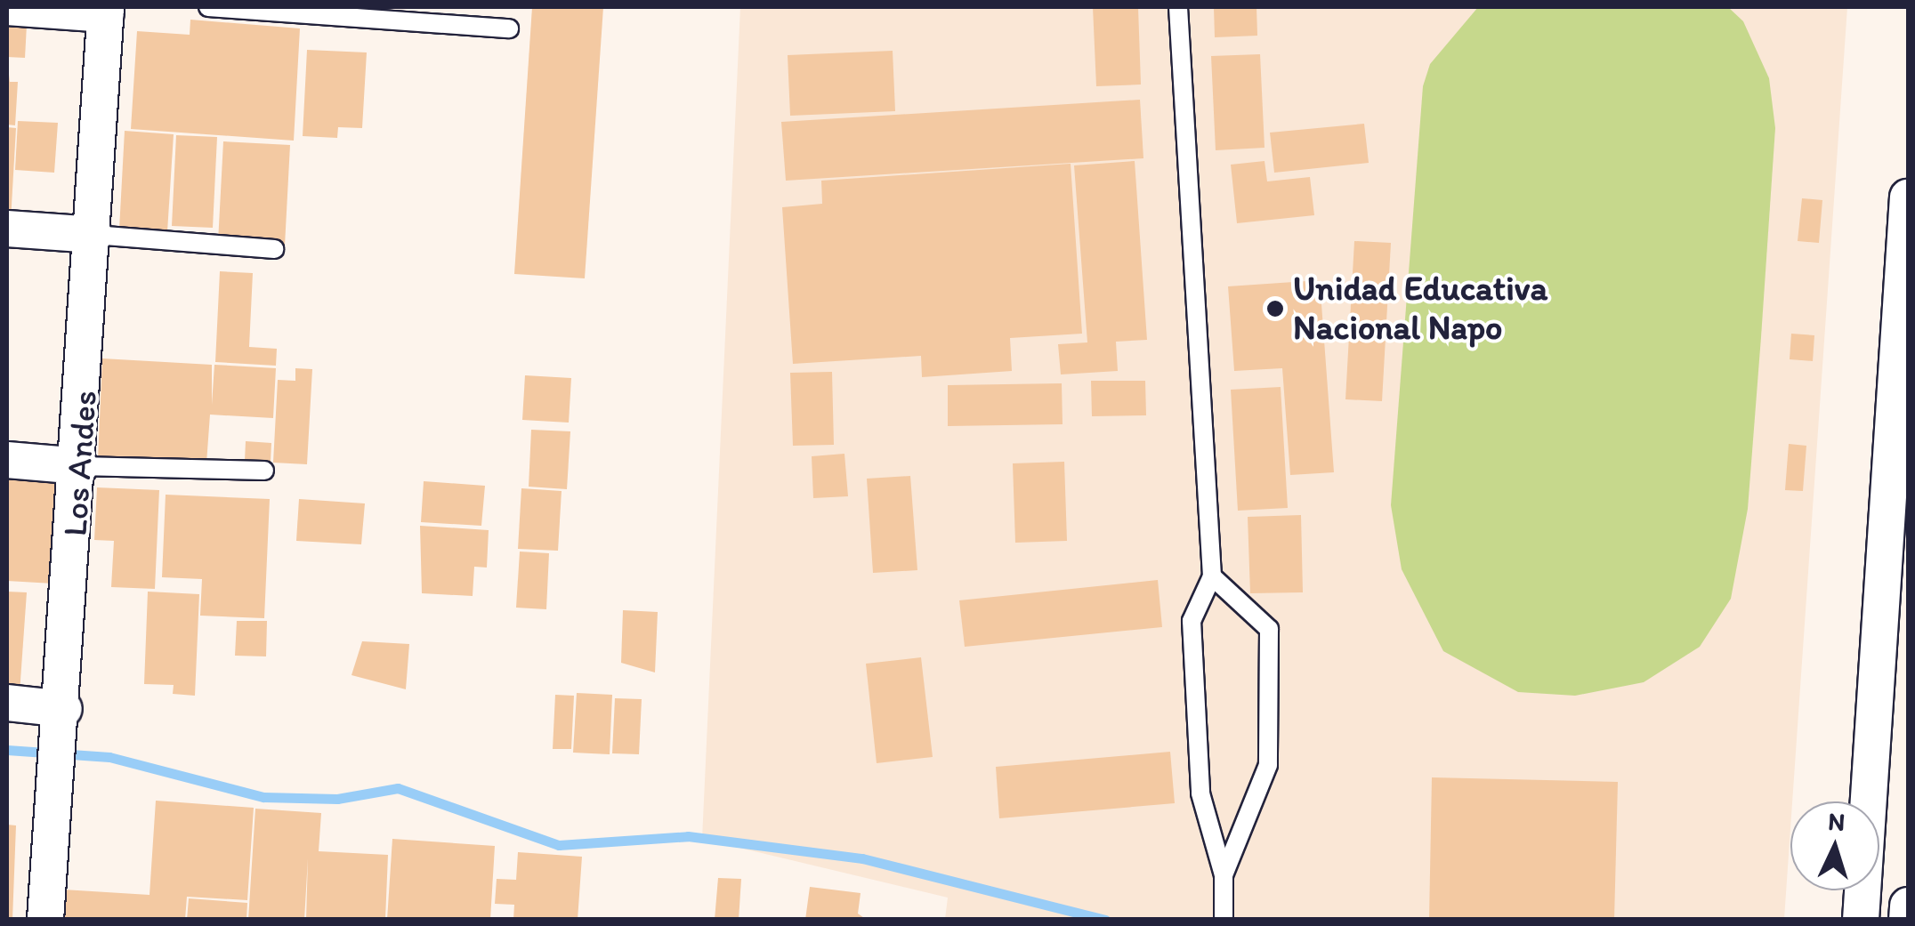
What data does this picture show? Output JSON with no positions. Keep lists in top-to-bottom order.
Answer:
{
  "streets": {
    "street": ["Los Andes"]
  },
  "places": ["Unidad Educativa Nacional Napo"],
  "north": "top"
}
